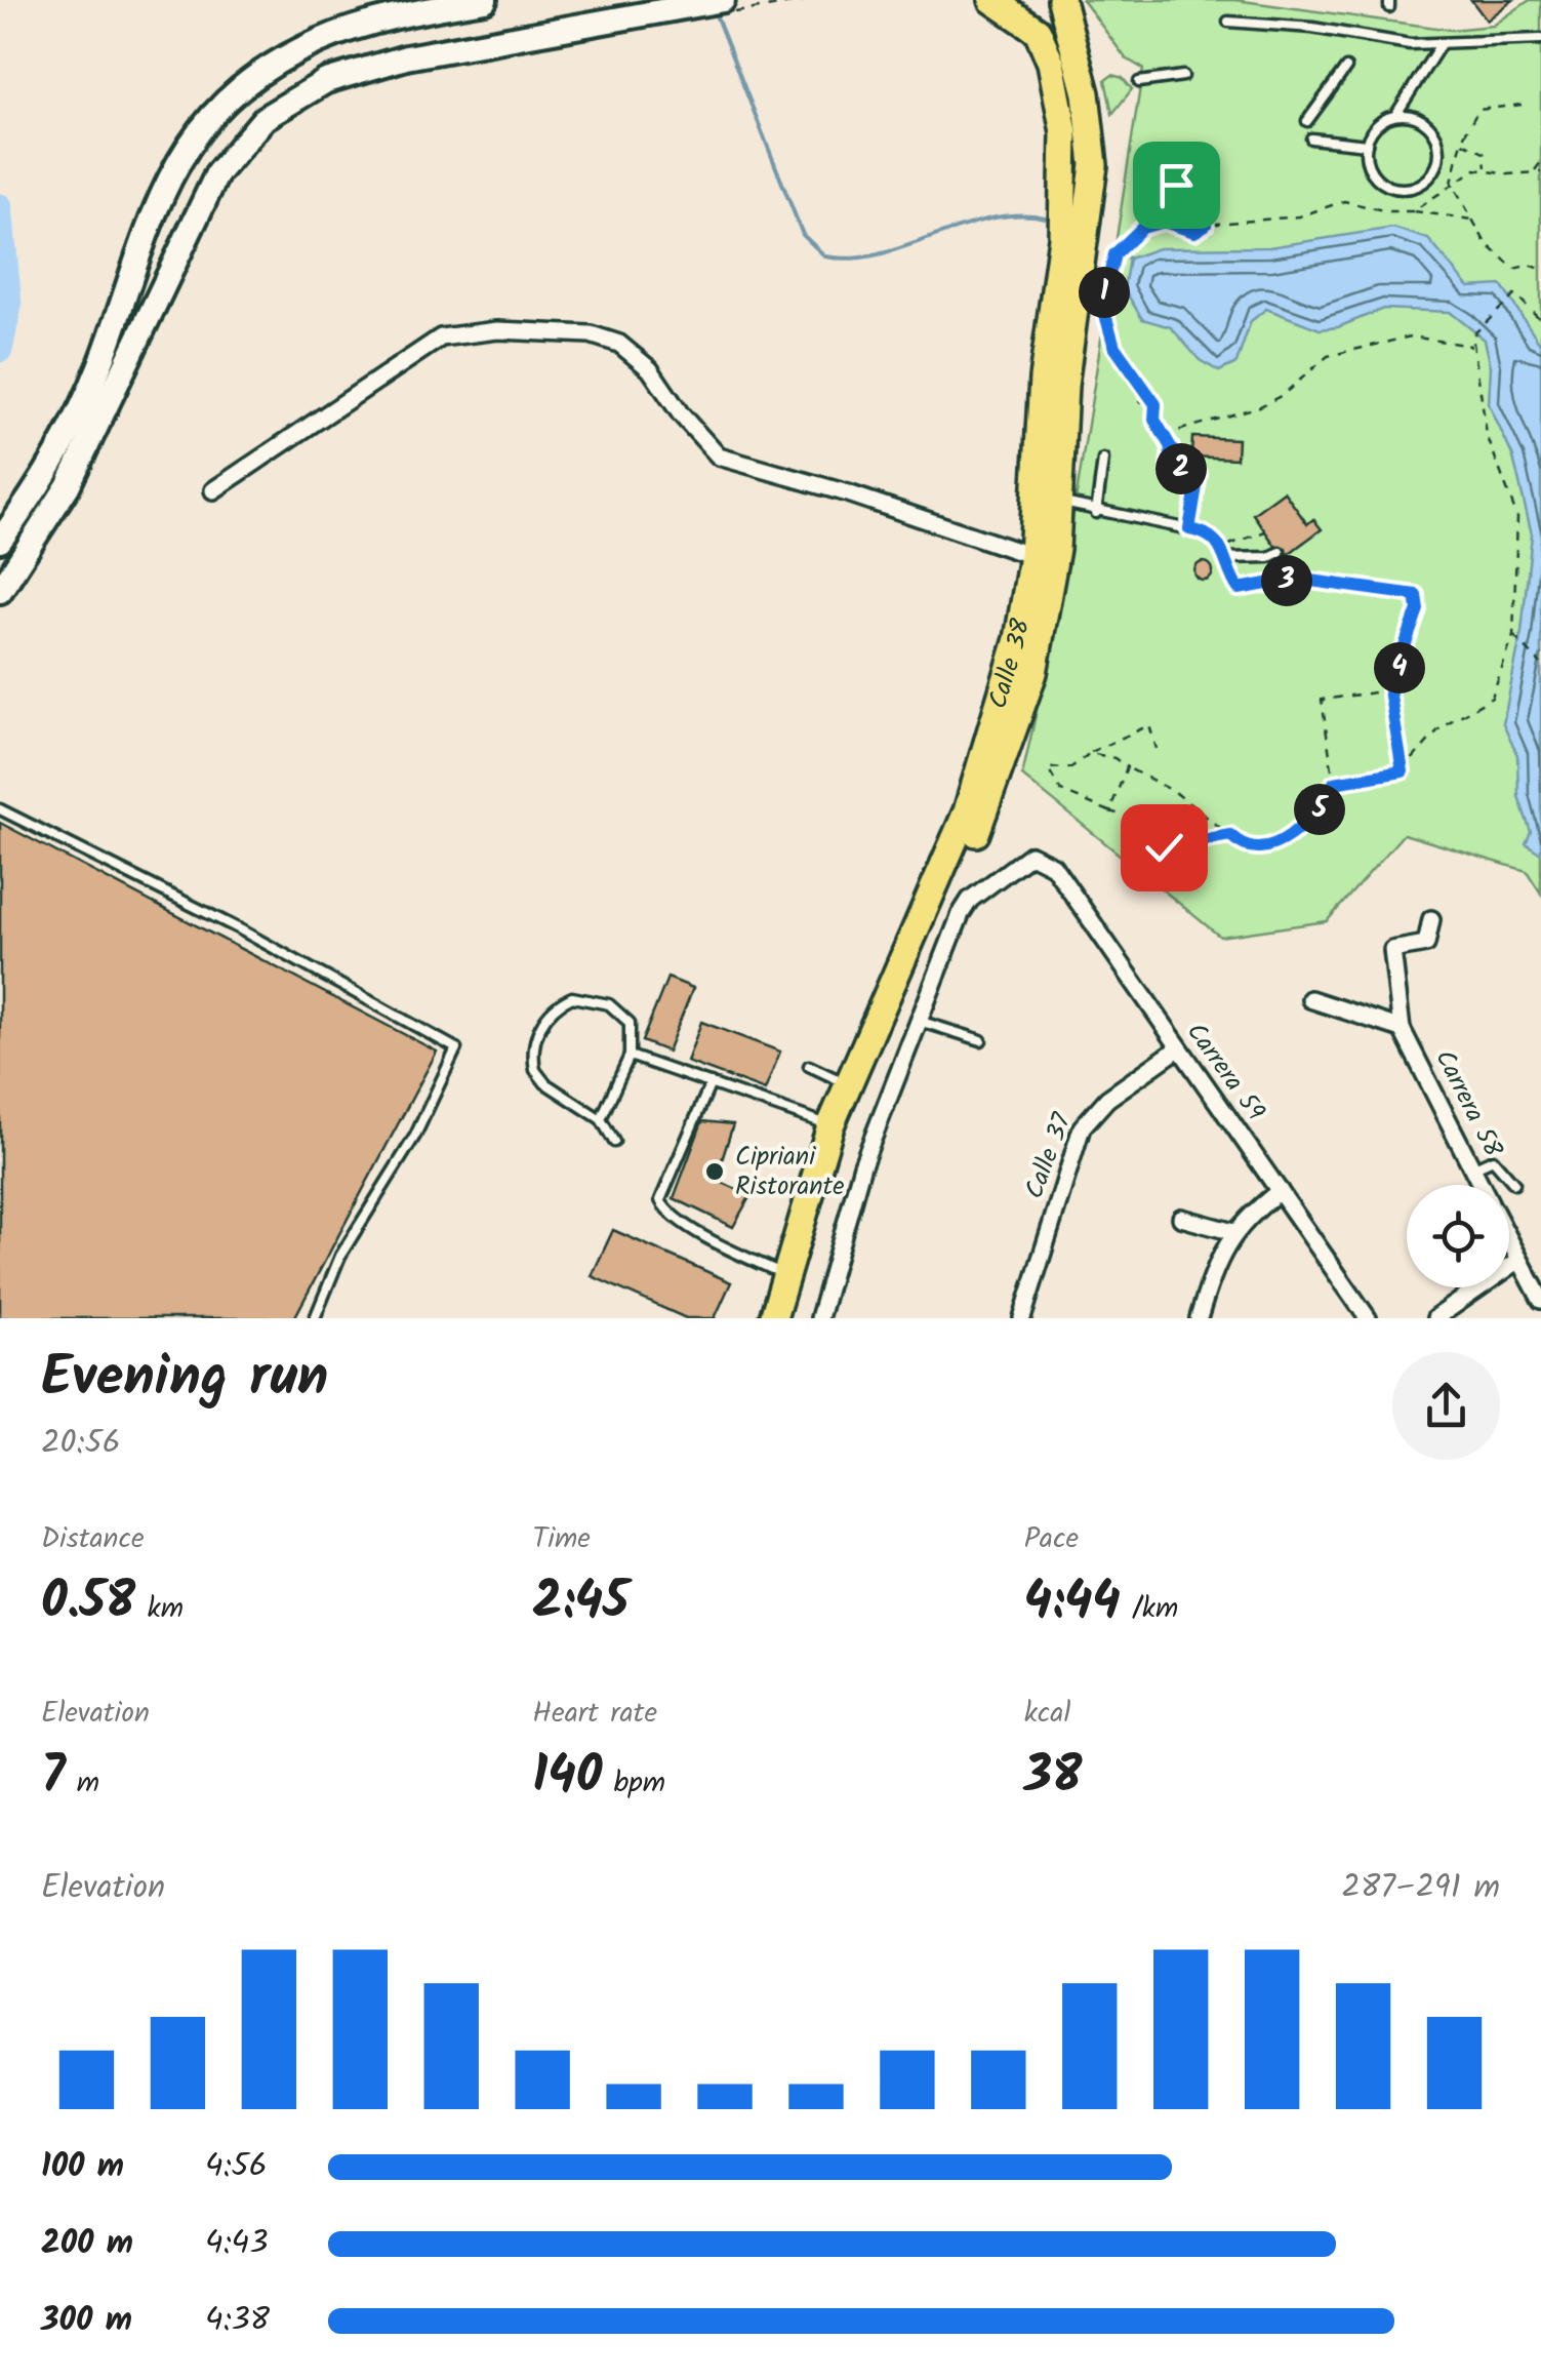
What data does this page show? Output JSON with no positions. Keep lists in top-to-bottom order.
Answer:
{
  "streets": {
    "main road": ["Calle 38"],
    "street": ["Carrera 59", "Carrera 58", "Calle 37"]
  },
  "crossings": [
    ["Carrera 59", "Calle 37"]
  ],
  "places": ["Cipriani Ristorante"],
  "page": {
    "pins": [
      "1",
      "2",
      "3",
      "4",
      "5"
    ],
    "heading": ["Evening run", "20:56"],
    "stats": [
      ["Distance", "0.58 km"],
      ["Time", "2:45"],
      ["Pace", "4:44 /km"],
      ["Elevation", "7 m"],
      ["Heart rate", "140 bpm"],
      ["kcal", "38"]
    ],
    "chart": ["Elevation", "287–291 m"],
    "list": [
      {
        "name": "100 m",
        "note": "4:56"
      },
      {
        "name": "200 m",
        "note": "4:43"
      },
      {
        "name": "300 m",
        "note": "4:38"
      }
    ]
  }
}
